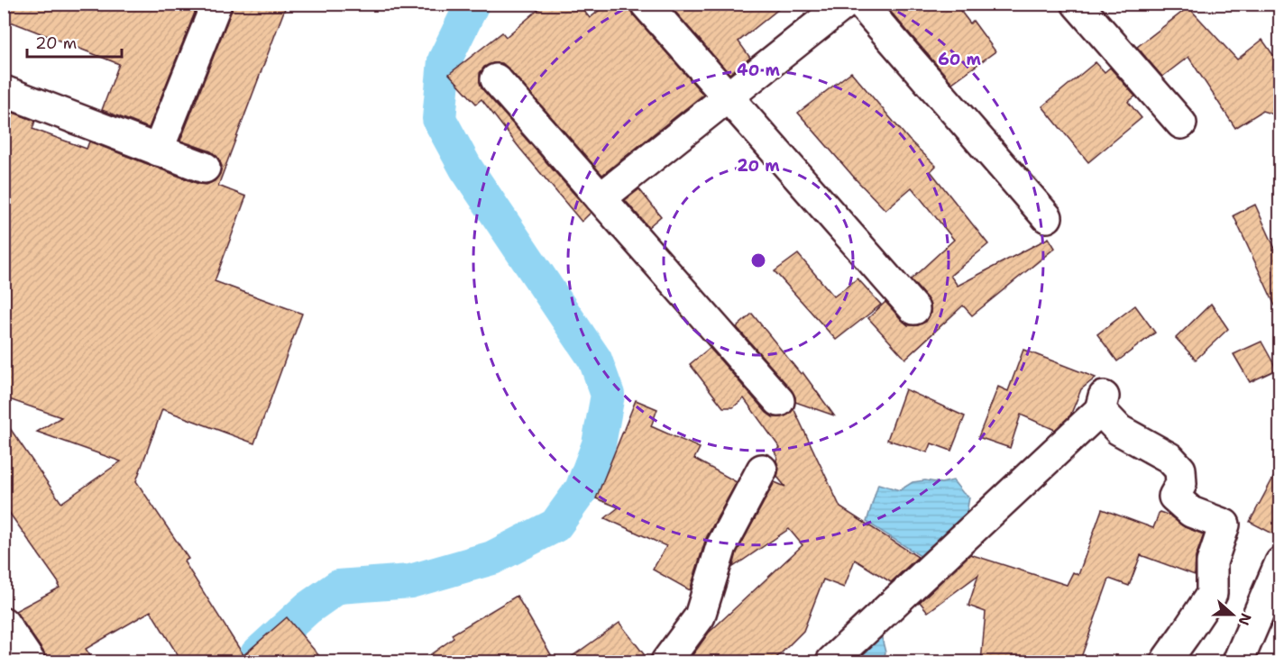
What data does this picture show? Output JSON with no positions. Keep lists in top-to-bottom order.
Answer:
{
  "scale_bar": "20 m",
  "north": "right",
  "rings": ["60 m", "40 m", "20 m"]
}
